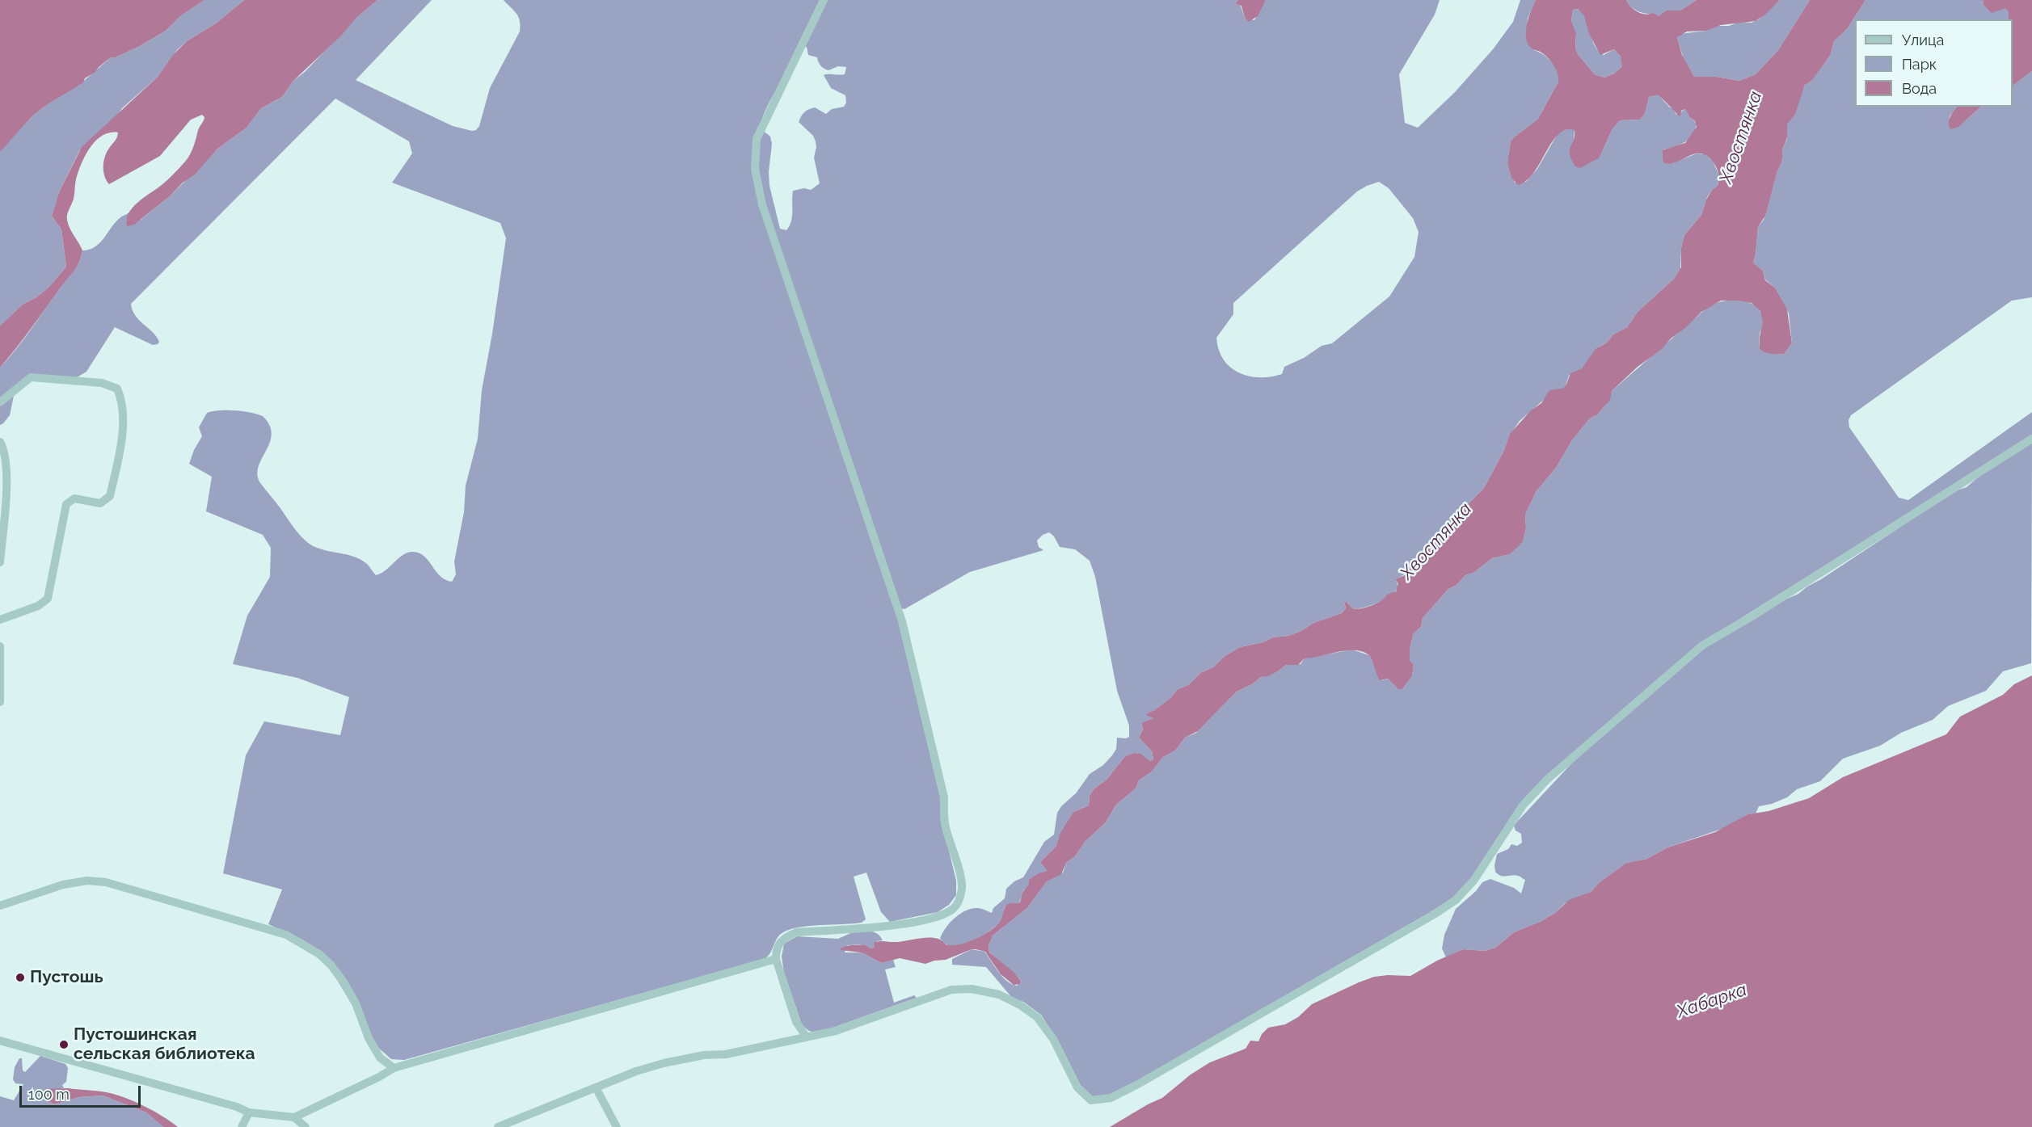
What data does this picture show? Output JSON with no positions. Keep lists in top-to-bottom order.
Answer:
{
  "water": ["Хвостянка", "Хабарка"],
  "places": ["Пустошь", "Пустошинская сельская библиотека"],
  "legend": ["Улица", "Парк", "Вода"],
  "scale_bar": "100 m"
}
